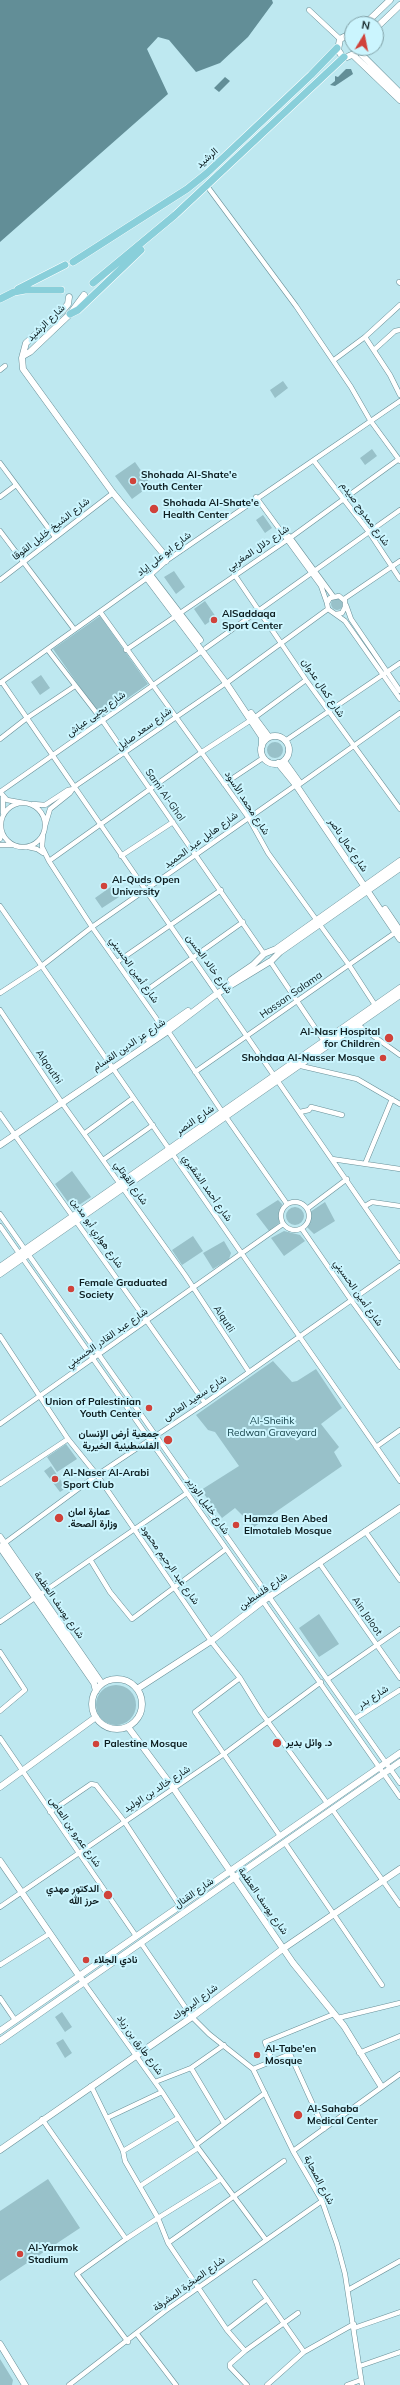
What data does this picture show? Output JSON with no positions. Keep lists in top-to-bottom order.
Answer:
{
  "streets": {
    "main road": [
      "الرشيد",
      "شارع الرشيد",
      "شارع كمال ناصر",
      "شارع عز الدين القسام",
      "شارع النصر",
      "شارع فلسطين",
      "شارع يوسف العظمة",
      "شارع القنال",
      "شارع اليرموك",
      "شارع طارق بن زياد"
    ],
    "street": [
      "شارع ممدوح صيدم",
      "شارع الشيخ خليل القوقا",
      "شارع دلال المغربي",
      "شارع ابو على إياد",
      "شارع كمال عدوان",
      "شارع يحيى عياش",
      "شارع سعد صايل",
      "Sami Al-Ghol",
      "شارع محمد الأسود",
      "شارع هايل عبد الحميد",
      "شارع خالد الحسن",
      "شارع أمين الحسيني",
      "Hassan Salama",
      "Alqouthi",
      "شارع القوتلي",
      "شارع أحمد الشقيري",
      "شارع هواري أبو مدين",
      "Alqutli",
      "شارع عبد القادر الحسيني",
      "شارع سعيد العاص",
      "شارع خليل الوزير",
      "شارع عبد الرحيم محمود",
      "Ain Jaloot",
      "شارع بدر",
      "شارع خالد بن الوليد",
      "شارع عمرو بن العاص",
      "شارع الصحابة",
      "شارع الصخرة المشرفة"
    ]
  },
  "crossings": [
    ["شارع ممدوح صيدم", "شارع دلال المغربي"],
    ["شارع ممدوح صيدم", "شارع ابو على إياد"],
    ["شارع ممدوح صيدم", "شارع يحيى عياش"],
    ["شارع دلال المغربي", "شارع كمال عدوان"],
    ["شارع دلال المغربي", "شارع محمد الأسود"],
    ["شارع ابو على إياد", "Sami Al-Ghol"],
    ["شارع ابو على إياد", "شارع محمد الأسود"],
    ["شارع ابو على إياد", "شارع خالد الحسن"],
    ["شارع كمال عدوان", "شارع يحيى عياش"],
    ["شارع كمال عدوان", "شارع سعد صايل"],
    ["شارع كمال عدوان", "شارع هايل عبد الحميد"],
    ["شارع يحيى عياش", "Sami Al-Ghol"],
    ["شارع يحيى عياش", "شارع محمد الأسود"],
    ["شارع يحيى عياش", "شارع خالد الحسن"],
    ["شارع سعد صايل", "Sami Al-Ghol"],
    ["شارع سعد صايل", "شارع محمد الأسود"],
    ["شارع سعد صايل", "شارع خالد الحسن"],
    ["شارع سعد صايل", "شارع أمين الحسيني"],
    ["Sami Al-Ghol", "شارع هايل عبد الحميد"],
    ["Sami Al-Ghol", "شارع عز الدين القسام"],
    ["شارع محمد الأسود", "شارع هايل عبد الحميد"],
    ["شارع محمد الأسود", "Hassan Salama"],
    ["شارع محمد الأسود", "شارع عز الدين القسام"],
    ["شارع محمد الأسود", "شارع النصر"],
    ["شارع هايل عبد الحميد", "شارع كمال ناصر"],
    ["شارع هايل عبد الحميد", "شارع خالد الحسن"],
    ["شارع هايل عبد الحميد", "شارع أمين الحسيني"],
    ["شارع هايل عبد الحميد", "شارع أحمد الشقيري"],
    ["شارع كمال ناصر", "Hassan Salama"],
    ["شارع كمال ناصر", "شارع عز الدين القسام"],
    ["شارع خالد الحسن", "Hassan Salama"],
    ["شارع خالد الحسن", "شارع عز الدين القسام"],
    ["شارع خالد الحسن", "شارع النصر"],
    ["شارع أمين الحسيني", "Hassan Salama"],
    ["شارع أمين الحسيني", "شارع عز الدين القسام"],
    ["شارع أمين الحسيني", "شارع النصر"],
    ["شارع أمين الحسيني", "شارع عبد القادر الحسيني"],
    ["شارع أمين الحسيني", "شارع سعيد العاص"],
    ["شارع عز الدين القسام", "Alqouthi"],
    ["شارع عز الدين القسام", "شارع القوتلي"],
    ["شارع عز الدين القسام", "شارع أحمد الشقيري"],
    ["شارع عز الدين القسام", "شارع هواري أبو مدين"],
    ["Alqouthi", "شارع القوتلي"],
    ["شارع النصر", "شارع القوتلي"],
    ["شارع النصر", "شارع أحمد الشقيري"],
    ["شارع النصر", "شارع هواري أبو مدين"],
    ["شارع النصر", "شارع خليل الوزير"],
    ["شارع القوتلي", "Alqutli"],
    ["شارع أحمد الشقيري", "شارع عبد القادر الحسيني"],
    ["شارع أحمد الشقيري", "شارع سعيد العاص"],
    ["شارع هواري أبو مدين", "شارع عبد القادر الحسيني"],
    ["شارع هواري أبو مدين", "شارع سعيد العاص"],
    ["Alqutli", "شارع عبد القادر الحسيني"],
    ["Alqutli", "شارع سعيد العاص"],
    ["شارع عبد القادر الحسيني", "شارع خليل الوزير"],
    ["شارع عبد القادر الحسيني", "شارع عبد الرحيم محمود"],
    ["شارع سعيد العاص", "شارع خليل الوزير"],
    ["شارع سعيد العاص", "شارع عبد الرحيم محمود"],
    ["شارع سعيد العاص", "شارع يوسف العظمة"],
    ["شارع خليل الوزير", "شارع فلسطين"],
    ["شارع خليل الوزير", "شارع بدر"],
    ["شارع خليل الوزير", "شارع خالد بن الوليد"],
    ["شارع خليل الوزير", "شارع القنال"],
    ["شارع عبد الرحيم محمود", "شارع فلسطين"],
    ["شارع عبد الرحيم محمود", "شارع خالد بن الوليد"],
    ["شارع عبد الرحيم محمود", "شارع القنال"],
    ["شارع فلسطين", "شارع يوسف العظمة"],
    ["شارع فلسطين", "Ain Jaloot"],
    ["شارع يوسف العظمة", "شارع خالد بن الوليد"],
    ["شارع يوسف العظمة", "شارع القنال"],
    ["شارع يوسف العظمة", "شارع اليرموك"],
    ["شارع خالد بن الوليد", "شارع عمرو بن العاص"],
    ["شارع خالد بن الوليد", "شارع طارق بن زياد"],
    ["شارع عمرو بن العاص", "شارع القنال"],
    ["شارع القنال", "شارع طارق بن زياد"],
    ["شارع القنال", "شارع الصحابة"],
    ["شارع اليرموك", "شارع طارق بن زياد"],
    ["شارع اليرموك", "شارع الصحابة"],
    ["شارع طارق بن زياد", "شارع الصخرة المشرفة"],
    ["شارع الصحابة", "شارع الصخرة المشرفة"]
  ],
  "parks": ["Al-Sheihk Redwan Graveyard"],
  "places": [
    "Shohada Al-Shate'e Youth Center",
    "Shohada Al-Shate'e Health Center",
    "AlSaddaqa Sport Center",
    "Al-Quds Open University",
    "Al-Nasr Hospital for Children",
    "Shohdaa Al-Nasser Mosque",
    "Female Graduated Society",
    "Union of Palestinian Youth Center",
    "جمعية أرض الإنسان الفلسطينية الخيرية",
    "Al-Naser Al-Arabi Sport Club",
    "عمارة امان .وزارة الصحة",
    "Hamza Ben Abed Elmotaleb Mosque",
    "د. وائل بدير",
    "Palestine Mosque",
    "الدكتور مهدي حرز الله",
    "نادي الجلاء",
    "Al-Tabe'en Mosque",
    "Al-Sahaba Medical Center",
    "Al-Yarmok Stadium"
  ],
  "north": "top"
}
